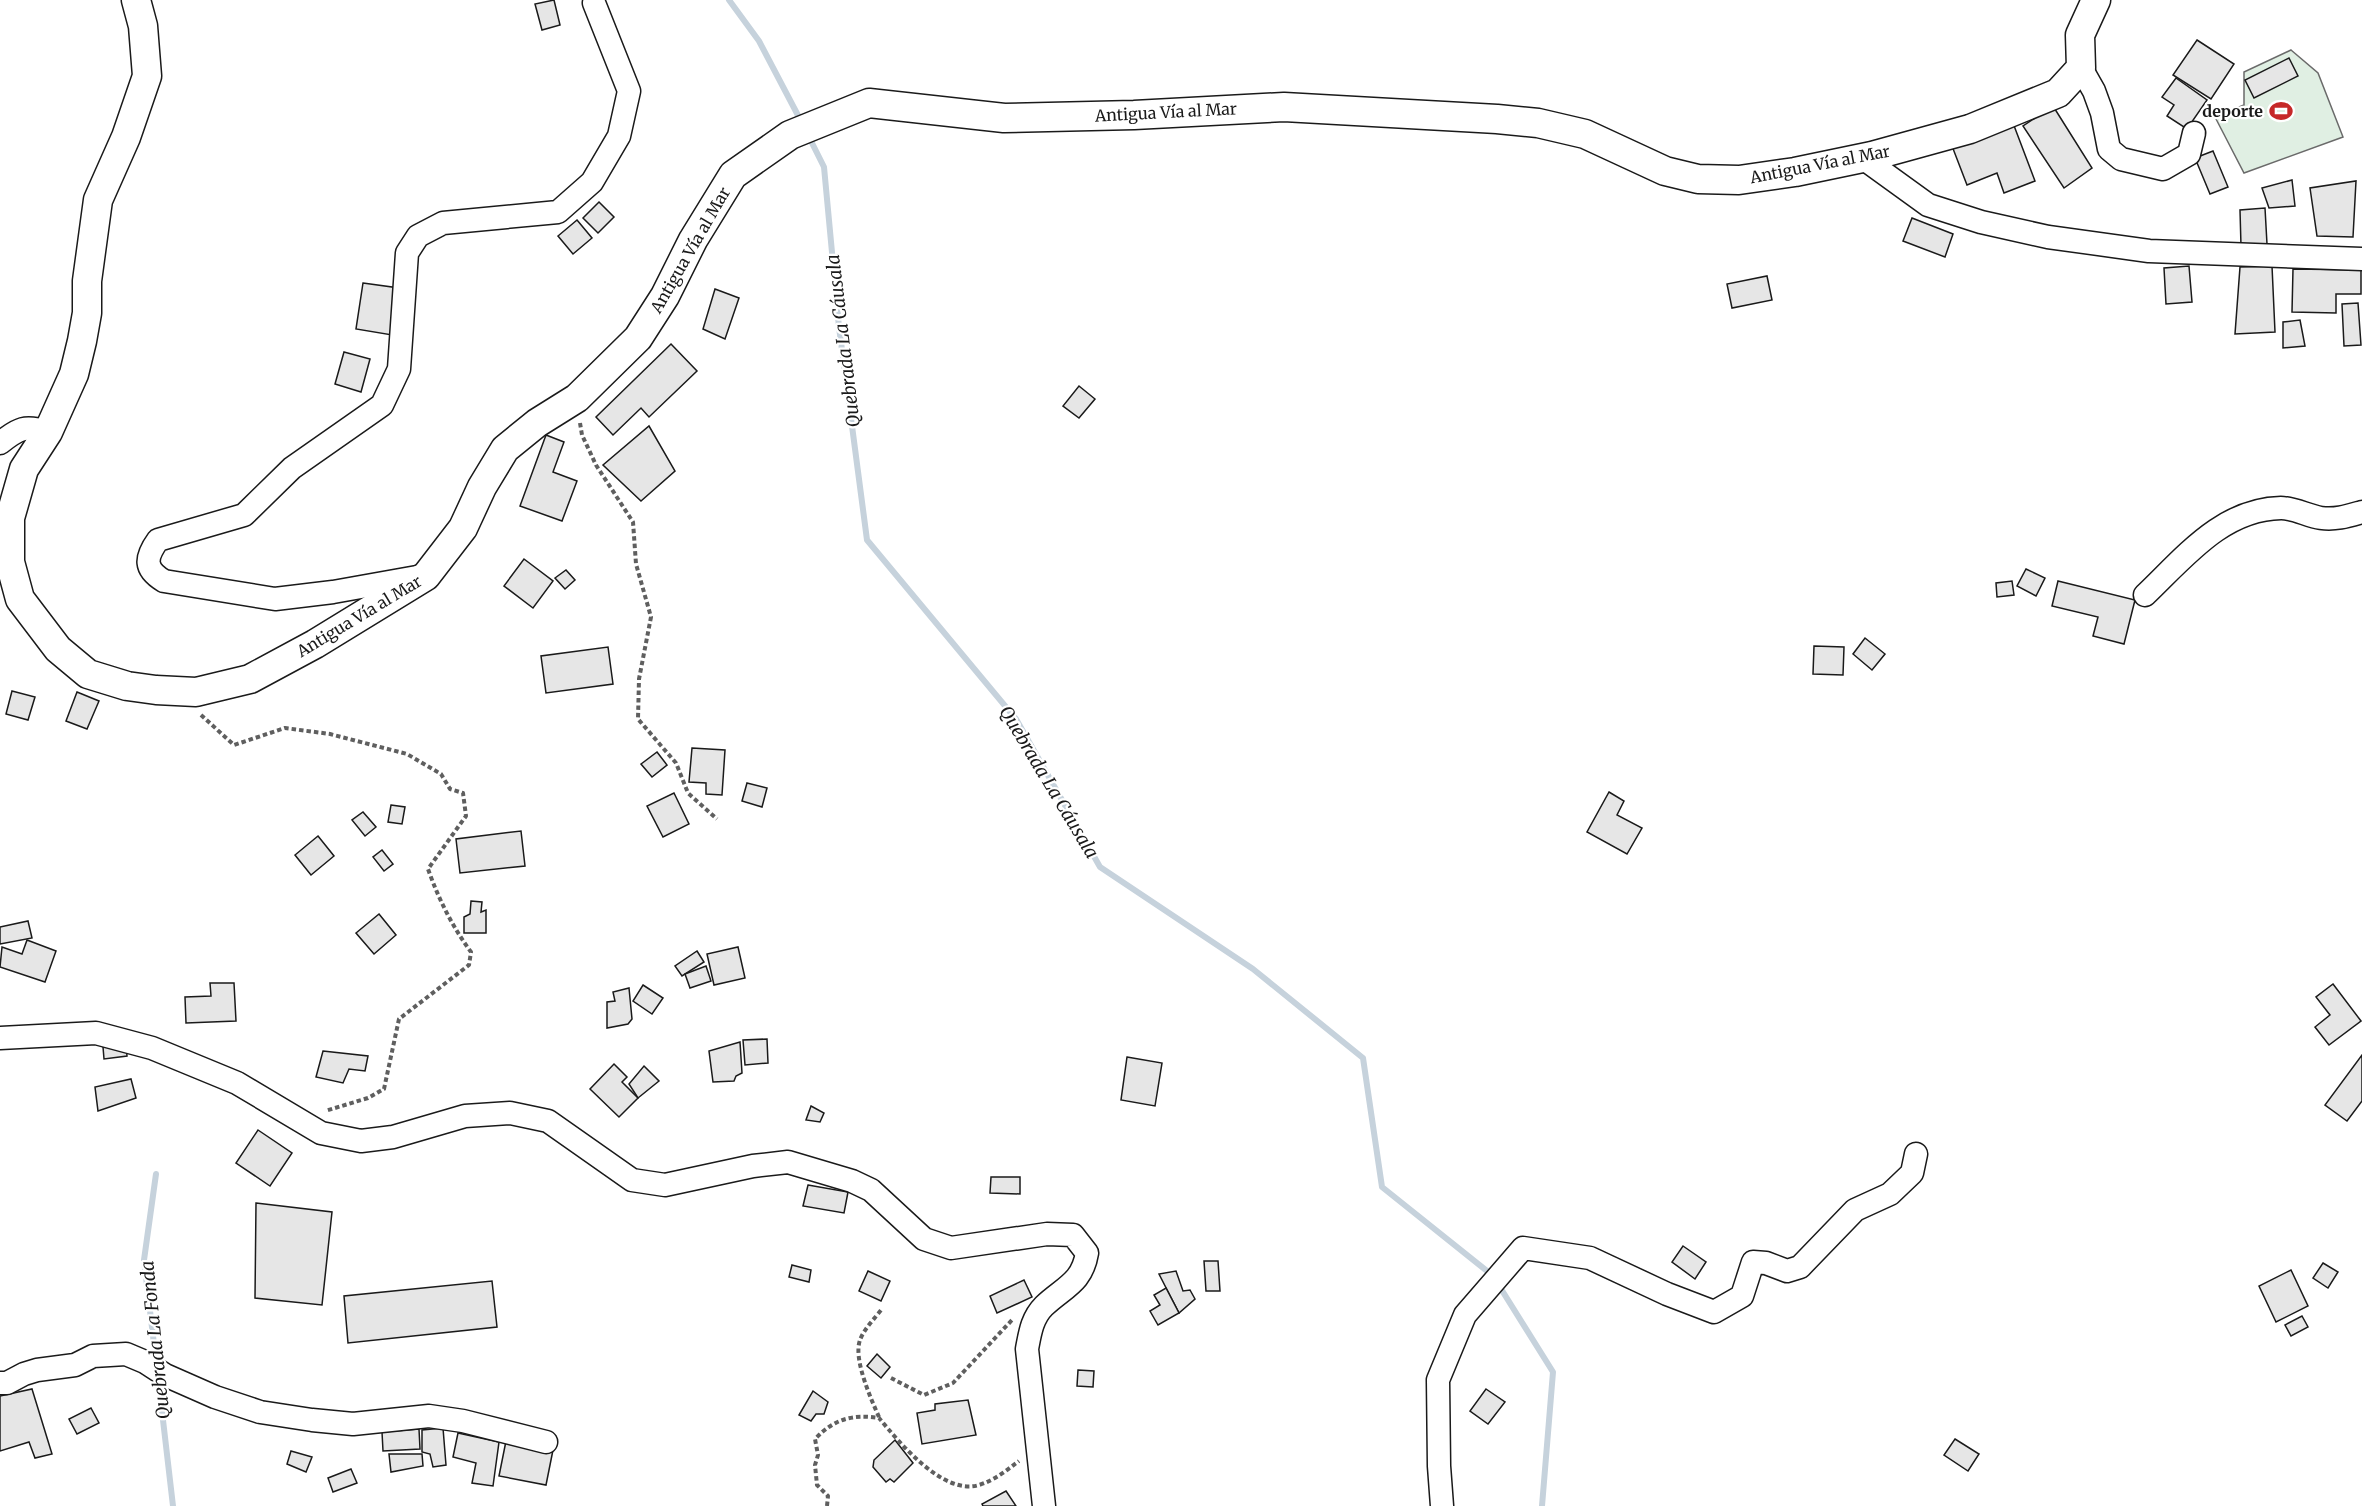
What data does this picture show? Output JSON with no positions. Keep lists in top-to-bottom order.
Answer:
{
  "streets": {
    "main road": ["Antigua Vía al Mar"]
  },
  "water": ["Quebrada La Cáusala", "Quebrada La Fonda"],
  "places": {
    "sports": ["deporte"]
  }
}
